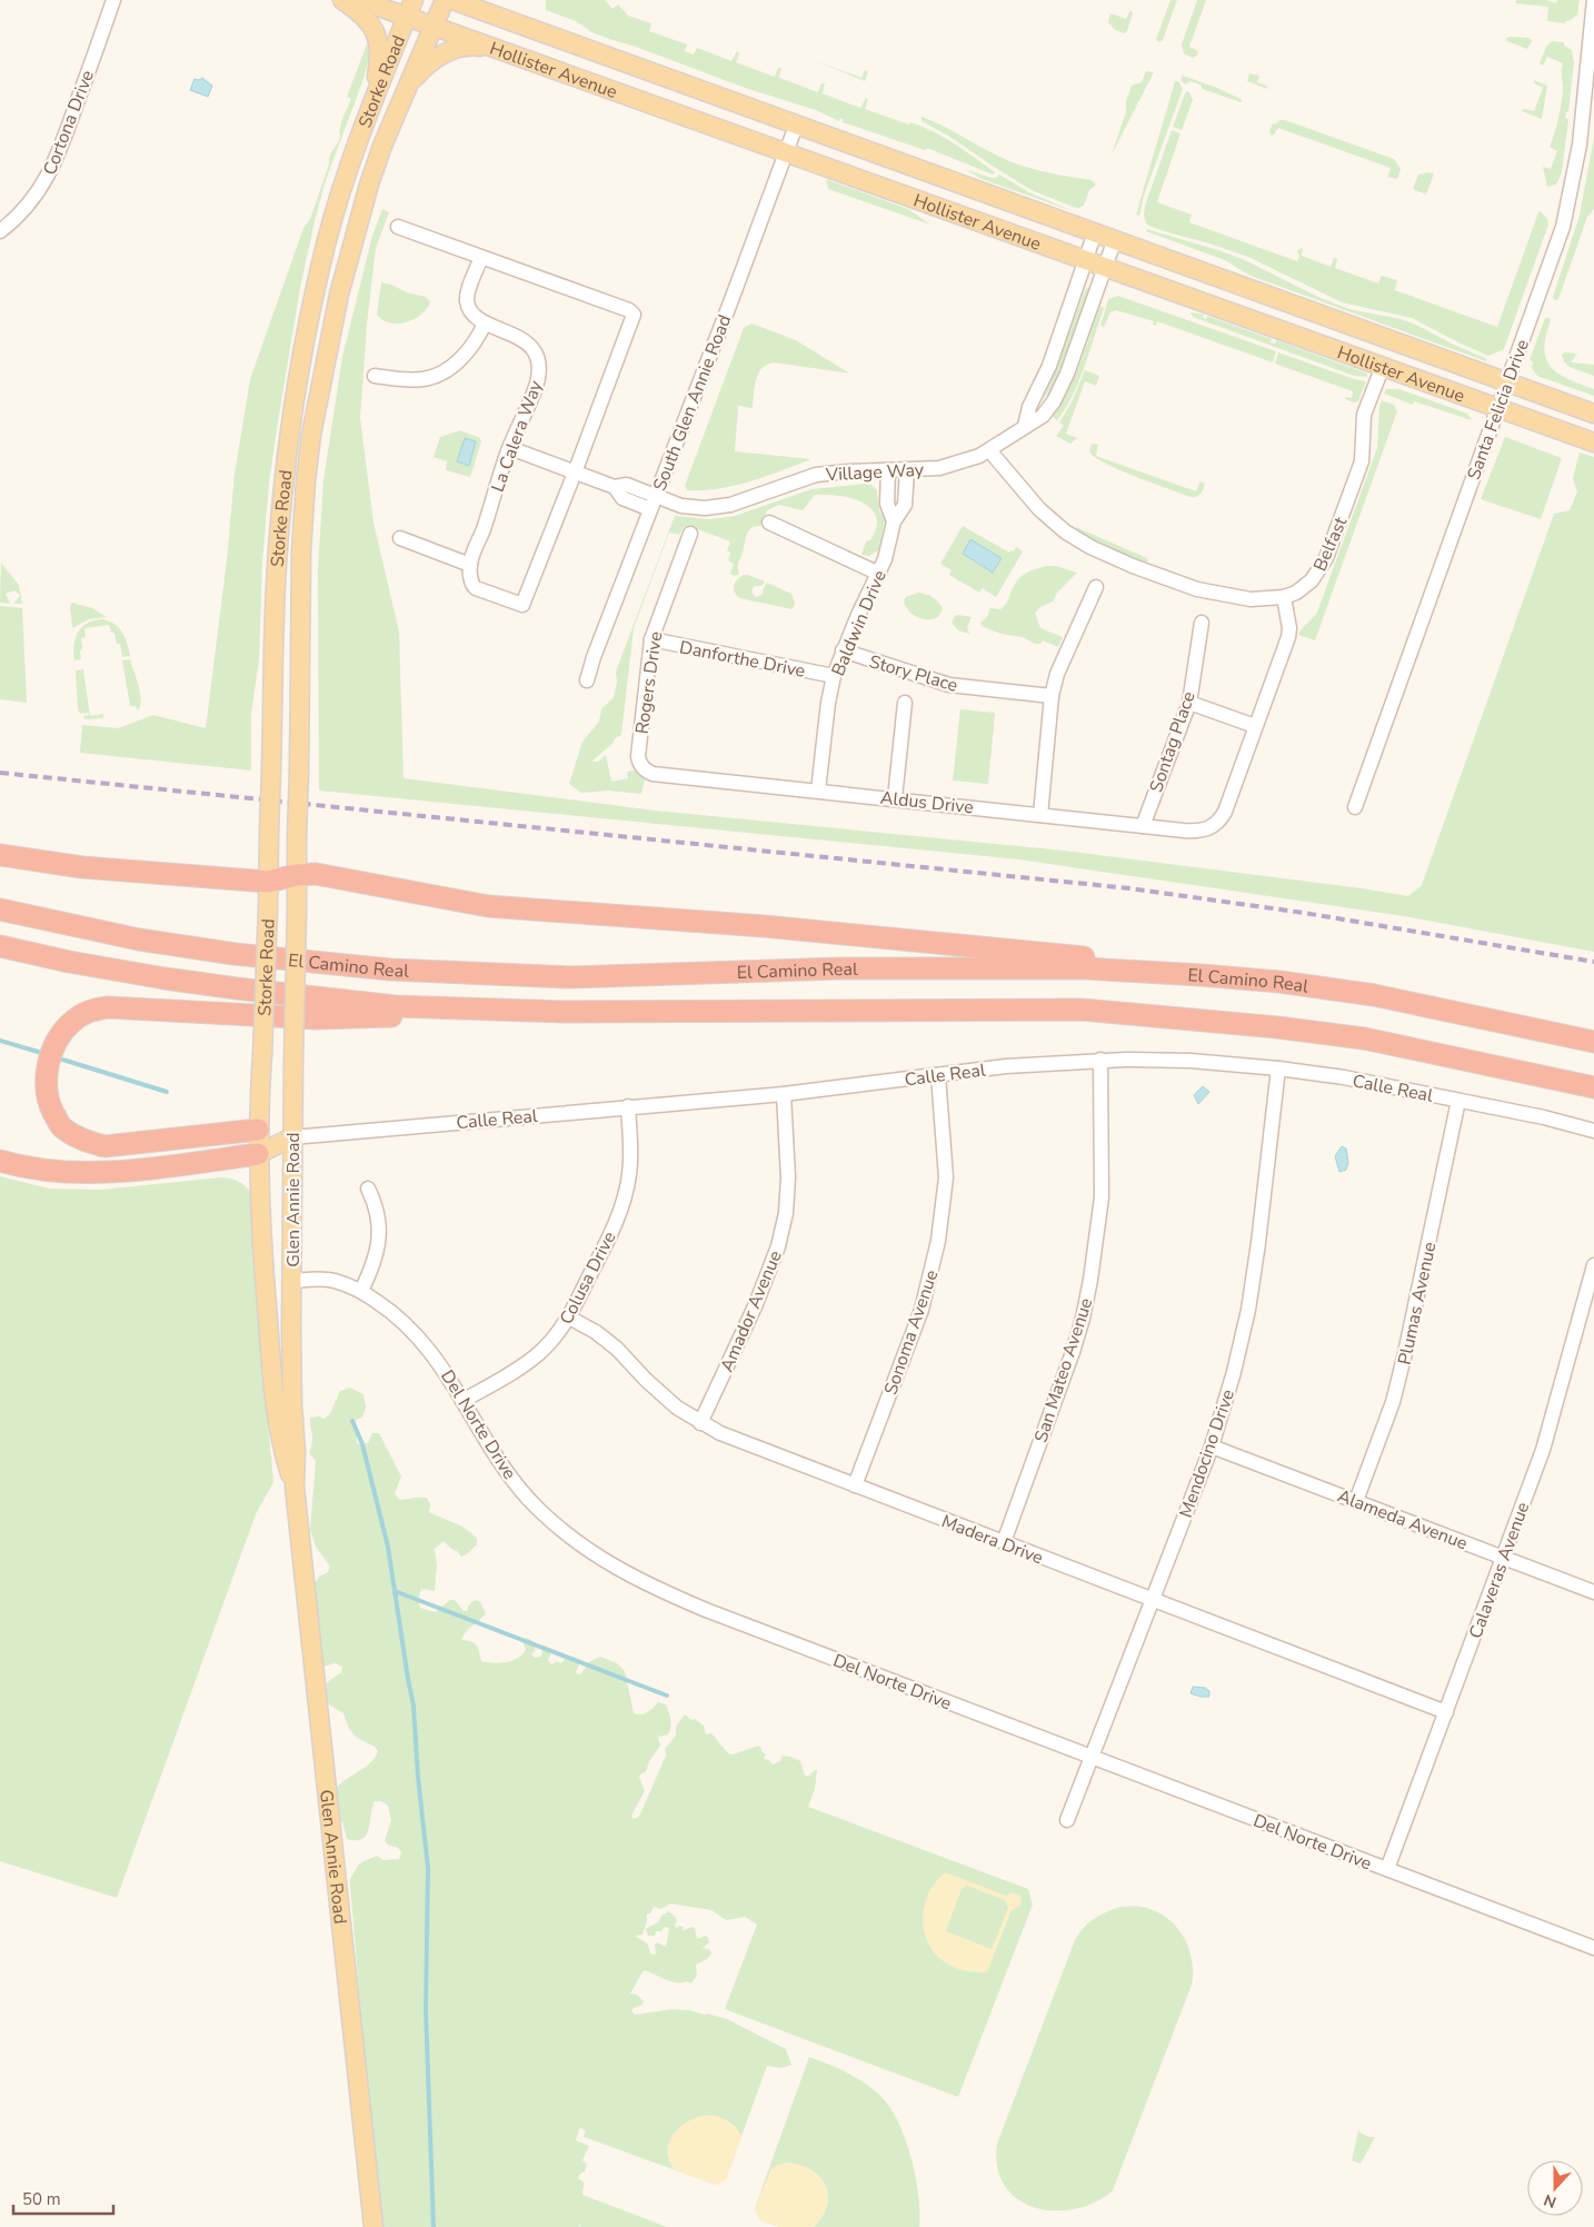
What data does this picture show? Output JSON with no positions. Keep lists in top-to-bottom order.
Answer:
{
  "streets": {
    "highway": ["El Camino Real"],
    "main road": ["Hollister Avenue", "Storke Road", "Glen Annie Road"],
    "street": [
      "Cortona Drive",
      "South Glen Annie Road",
      "Santa Felicia Drive",
      "La Calera Way",
      "Village Way",
      "Belfast",
      "Baldwin Drive",
      "Danforthe Drive",
      "Story Place",
      "Rogers Drive",
      "Sontag Place",
      "Aldus Drive",
      "Calle Real",
      "Colusa Drive",
      "Plumas Avenue",
      "Amador Avenue",
      "Sonoma Avenue",
      "San Mateo Avenue",
      "Del Norte Drive",
      "Mendocino Drive",
      "Alameda Avenue",
      "Madera Drive",
      "Calaveras Avenue"
    ]
  },
  "crossings": [
    ["Hollister Avenue", "Storke Road"],
    ["Hollister Avenue", "South Glen Annie Road"],
    ["Hollister Avenue", "Santa Felicia Drive"],
    ["Hollister Avenue", "Village Way"],
    ["Hollister Avenue", "Belfast"],
    ["Storke Road", "Glen Annie Road"],
    ["South Glen Annie Road", "Village Way"],
    ["La Calera Way", "Village Way"],
    ["Village Way", "Baldwin Drive"],
    ["Baldwin Drive", "Danforthe Drive"],
    ["Baldwin Drive", "Story Place"],
    ["Baldwin Drive", "Aldus Drive"],
    ["Danforthe Drive", "Rogers Drive"],
    ["Rogers Drive", "Aldus Drive"],
    ["Sontag Place", "Aldus Drive"],
    ["Calle Real", "Glen Annie Road"],
    ["Calle Real", "Colusa Drive"],
    ["Calle Real", "Plumas Avenue"],
    ["Calle Real", "Amador Avenue"],
    ["Calle Real", "Sonoma Avenue"],
    ["Calle Real", "San Mateo Avenue"],
    ["Calle Real", "Mendocino Drive"],
    ["Glen Annie Road", "Del Norte Drive"],
    ["Colusa Drive", "Del Norte Drive"],
    ["Colusa Drive", "Madera Drive"],
    ["Plumas Avenue", "Alameda Avenue"],
    ["Amador Avenue", "Madera Drive"],
    ["Sonoma Avenue", "Madera Drive"],
    ["San Mateo Avenue", "Madera Drive"],
    ["Del Norte Drive", "Mendocino Drive"],
    ["Del Norte Drive", "Calaveras Avenue"],
    ["Mendocino Drive", "Alameda Avenue"],
    ["Mendocino Drive", "Madera Drive"],
    ["Alameda Avenue", "Calaveras Avenue"],
    ["Madera Drive", "Calaveras Avenue"]
  ],
  "scale_bar": "50 m",
  "north": "bottom"
}
